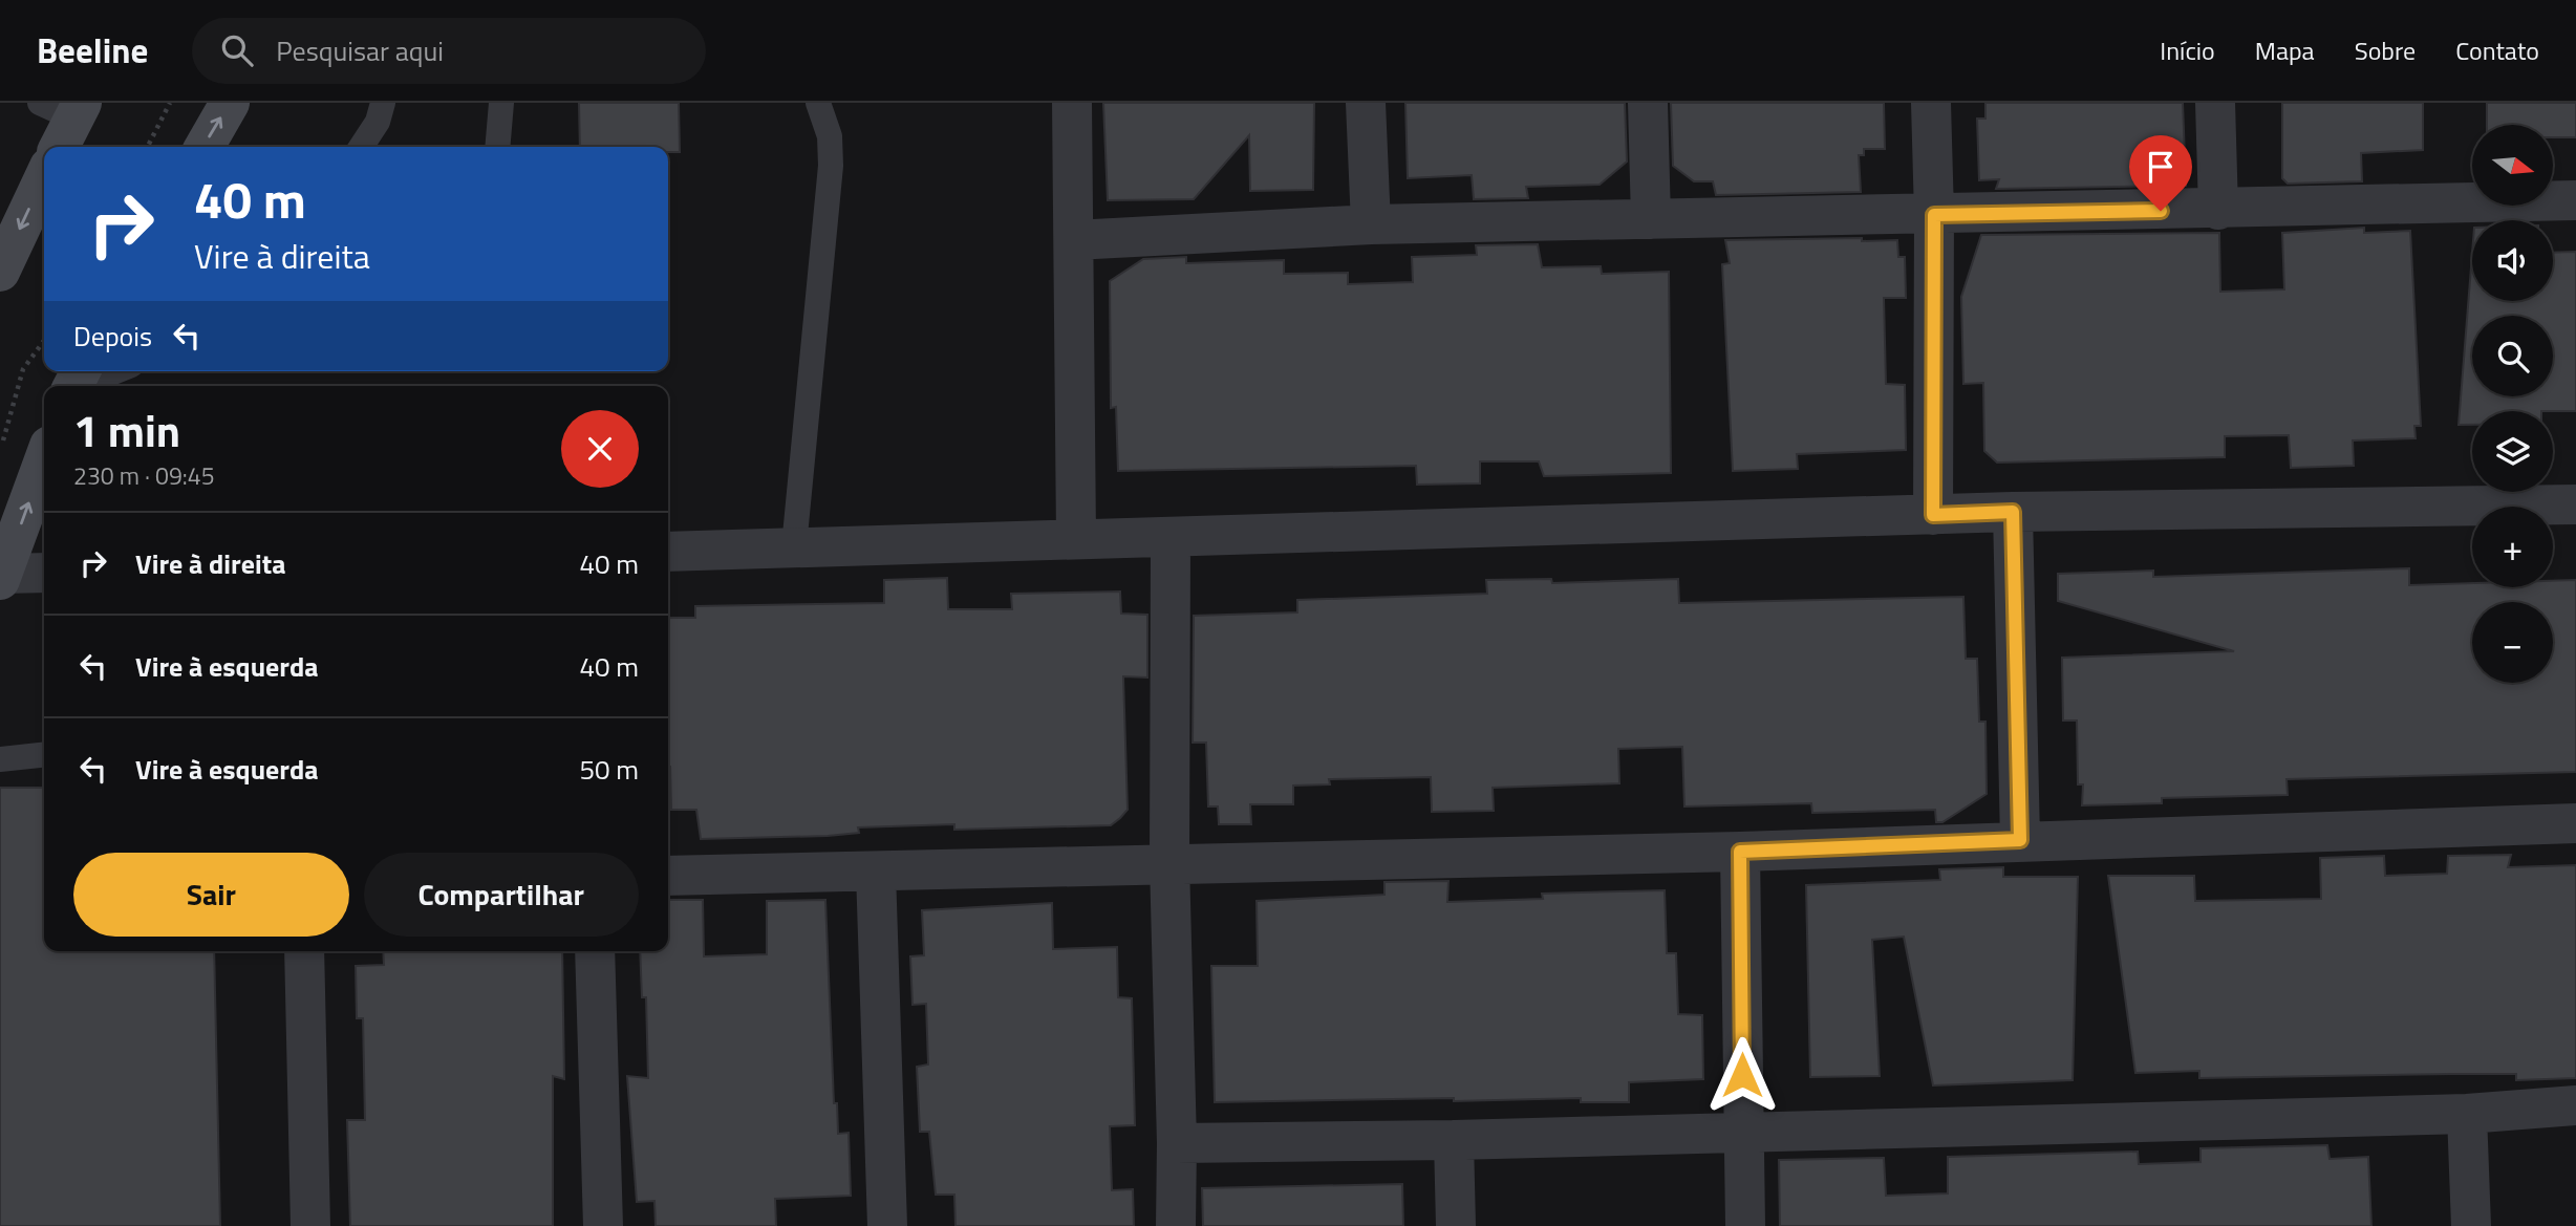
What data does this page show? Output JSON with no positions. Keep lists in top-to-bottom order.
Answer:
{
  "north": "right",
  "page": {
    "header": "Beeline",
    "search": "Pesquisar aqui",
    "nav": [
      "Início",
      "Mapa",
      "Sobre",
      "Contato"
    ],
    "map_buttons": ["+", "−"],
    "turn": ["40 m", "Vire à direita"],
    "then": "Depois",
    "heading": ["1 min", "230 m · 09:45"],
    "list": [
      {
        "name": "Vire à direita",
        "value": "40 m"
      },
      {
        "name": "Vire à esquerda",
        "value": "40 m"
      },
      {
        "name": "Vire à esquerda",
        "value": "50 m"
      }
    ],
    "buttons": ["Sair", "Compartilhar"]
  }
}
